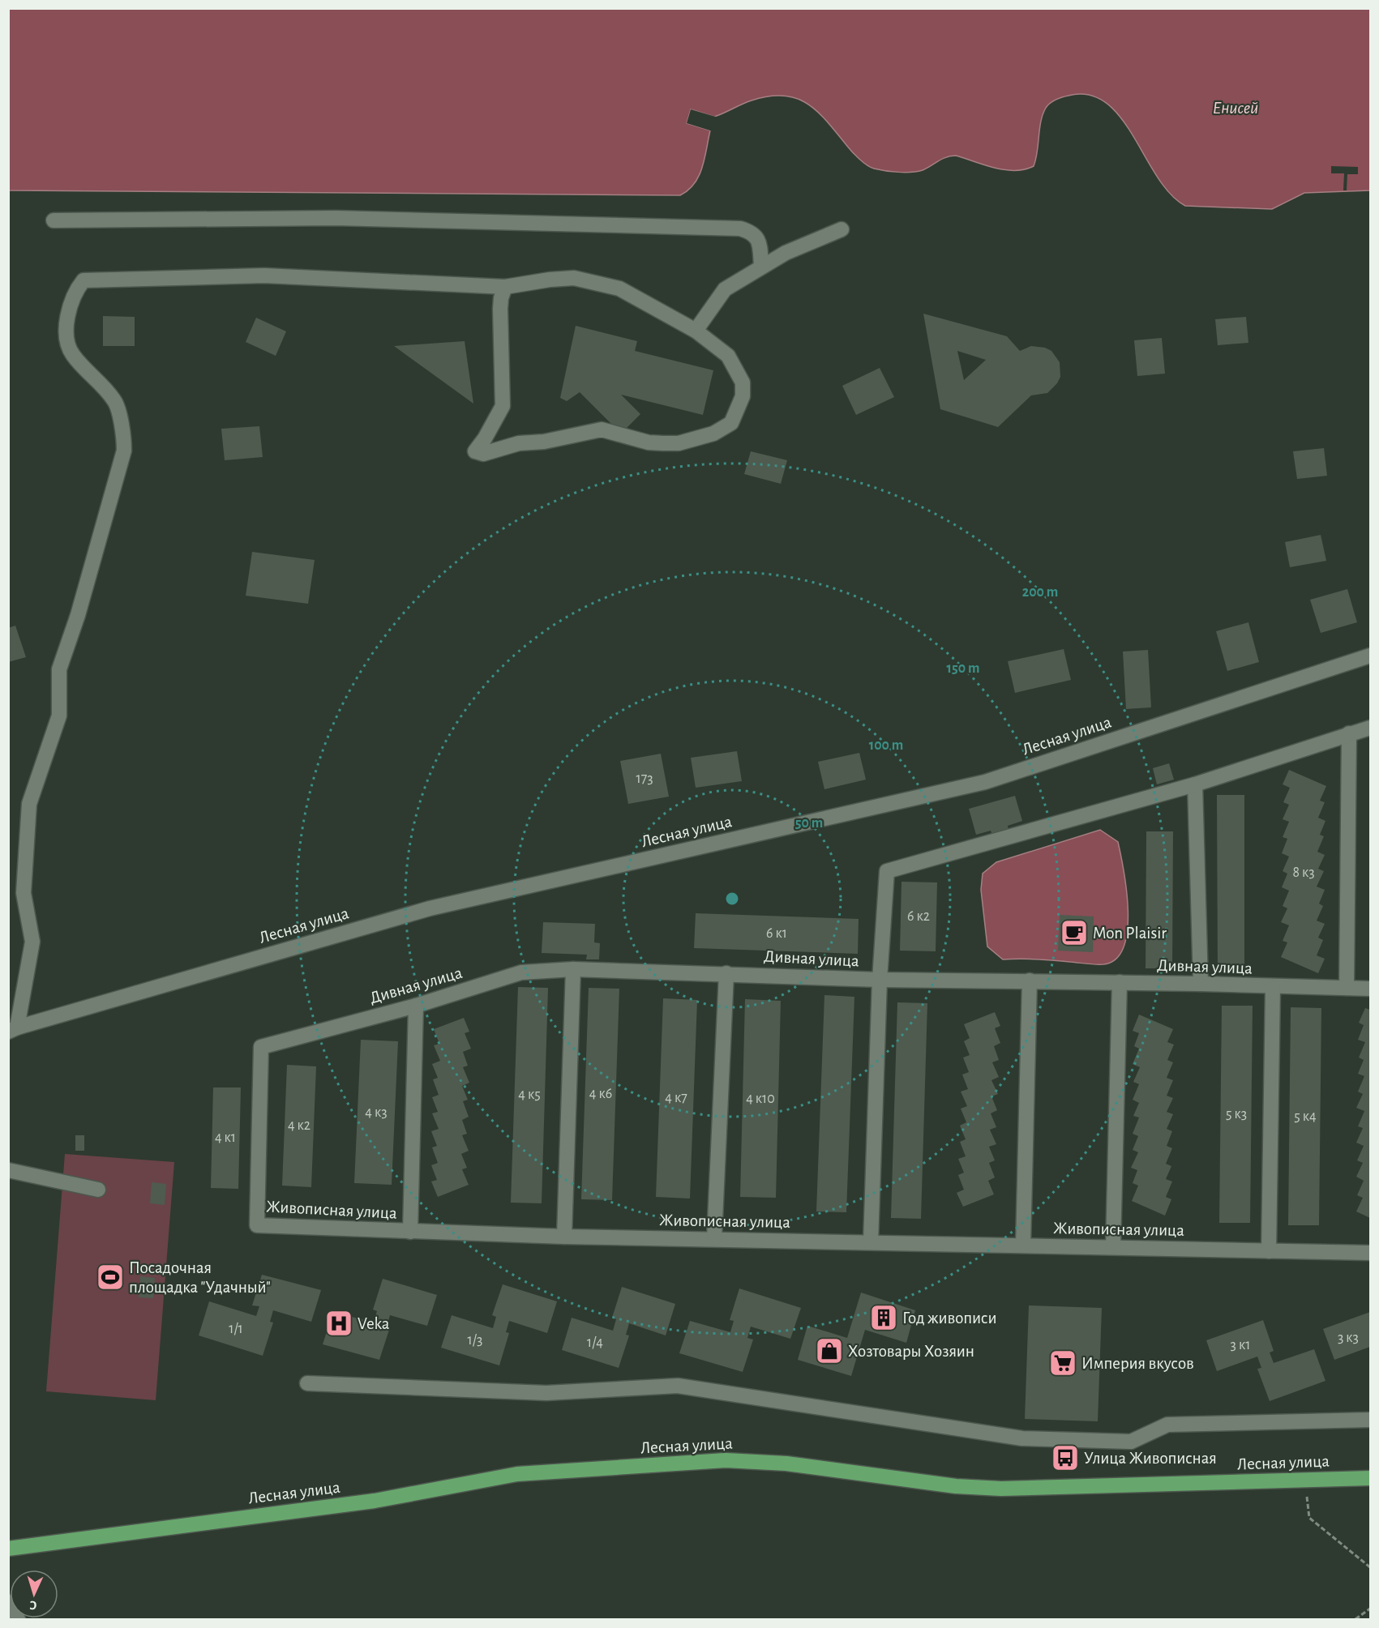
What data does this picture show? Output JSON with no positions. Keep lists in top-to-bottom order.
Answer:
{
  "streets": {
    "main road": ["Лесная улица"],
    "street": ["Дивная улица", "Живописная улица"]
  },
  "crossings": [
    ["Дивная улица", "Живописная улица"]
  ],
  "water": ["Енисей"],
  "places": {
    "cafe": ["Mon Plaisir"],
    "sports": ["Посадочная площадка \"Удачный\""],
    "building": ["Год живописи"],
    "hospital": ["Veka"],
    "shop": ["Хозтовары Хозяин"],
    "supermarket": ["Империя вкусов"],
    "bus stop": ["Улица Живописная"]
  },
  "house_numbers": [
    "173",
    "8 к3",
    "6 к2",
    "6 к1",
    "4 к6",
    "4 к5",
    "4 к7",
    "4 к10",
    "4 к3",
    "5 к3",
    "5 к4",
    "4 к2",
    "4 к1",
    "1/1",
    "3 к3",
    "1/3",
    "1/4",
    "3 к1"
  ],
  "north": "bottom",
  "rings": [
    "200 m",
    "150 m",
    "100 m",
    "50 m"
  ]
}
